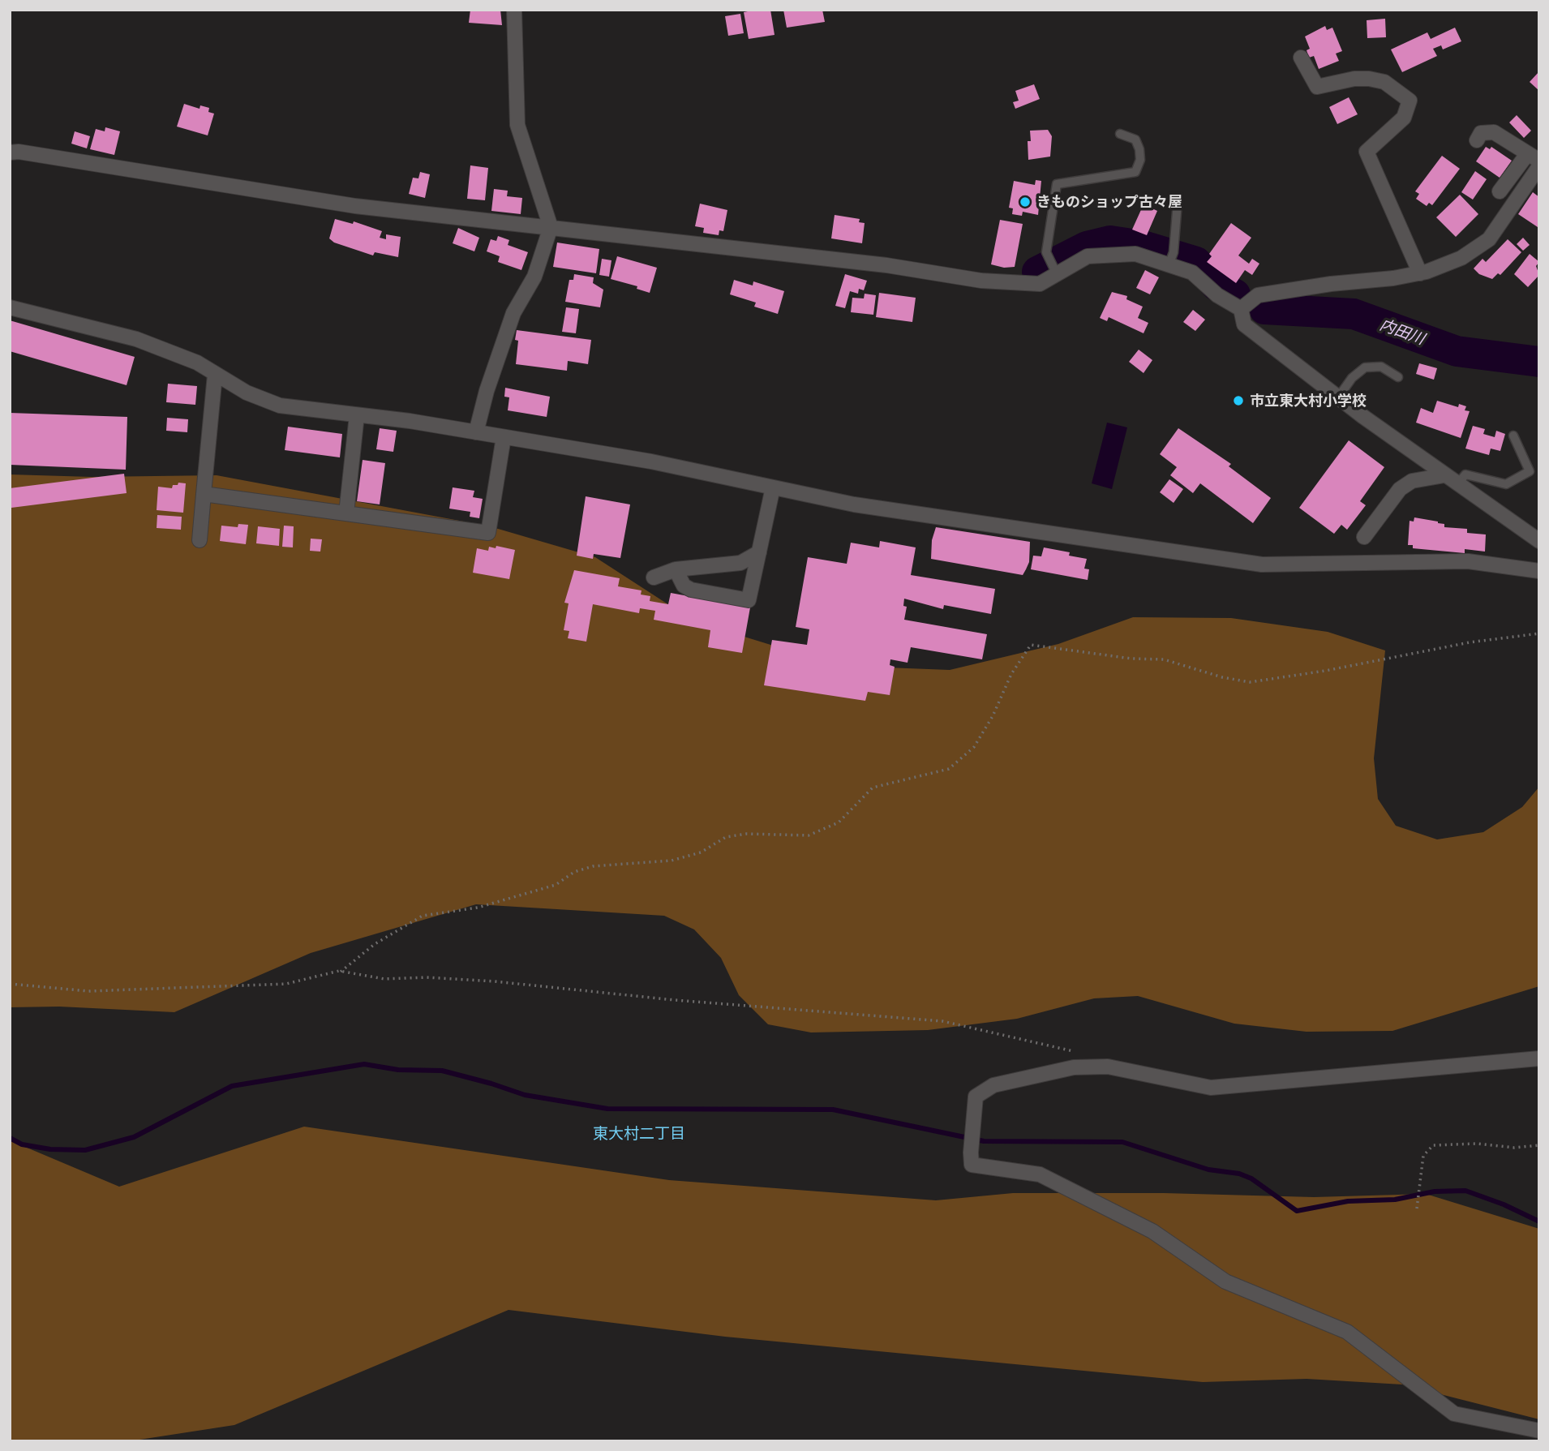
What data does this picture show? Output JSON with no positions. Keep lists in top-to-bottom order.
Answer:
{
  "districts": ["東大村二丁目"],
  "water": ["内田川"],
  "places": ["きものショップ古々屋", "市立東大村小学校"]
}
